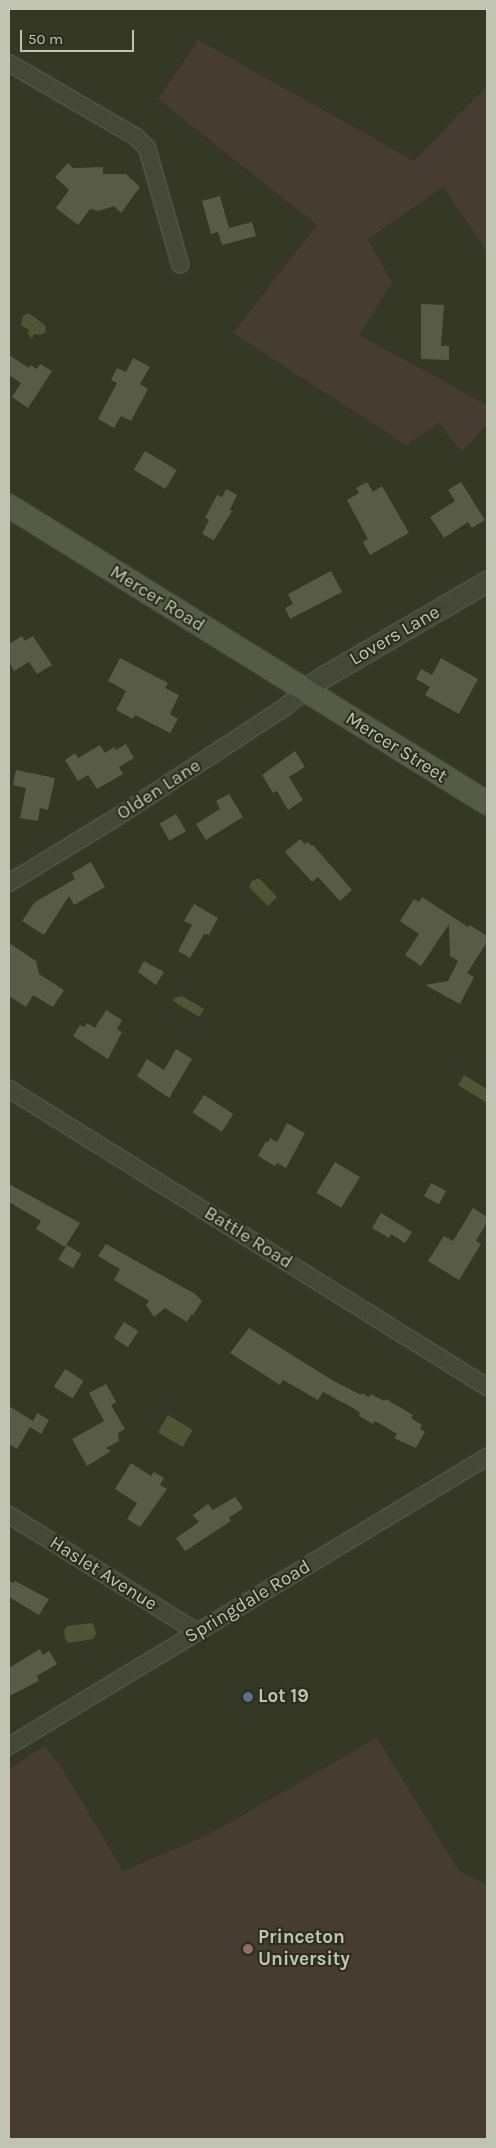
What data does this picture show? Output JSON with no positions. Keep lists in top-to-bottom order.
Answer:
{
  "streets": {
    "main road": ["Mercer Road", "Mercer Street"],
    "street": [
      "Lovers Lane",
      "Olden Lane",
      "Battle Road",
      "Haslet Avenue",
      "Springdale Road"
    ]
  },
  "crossings": [
    ["Mercer Road", "Lovers Lane"],
    ["Mercer Road", "Mercer Street"],
    ["Mercer Road", "Olden Lane"],
    ["Lovers Lane", "Mercer Street"],
    ["Lovers Lane", "Olden Lane"],
    ["Mercer Street", "Olden Lane"],
    ["Haslet Avenue", "Springdale Road"]
  ],
  "places": ["Lot 19", "Princeton University"],
  "scale_bar": "50 m"
}
